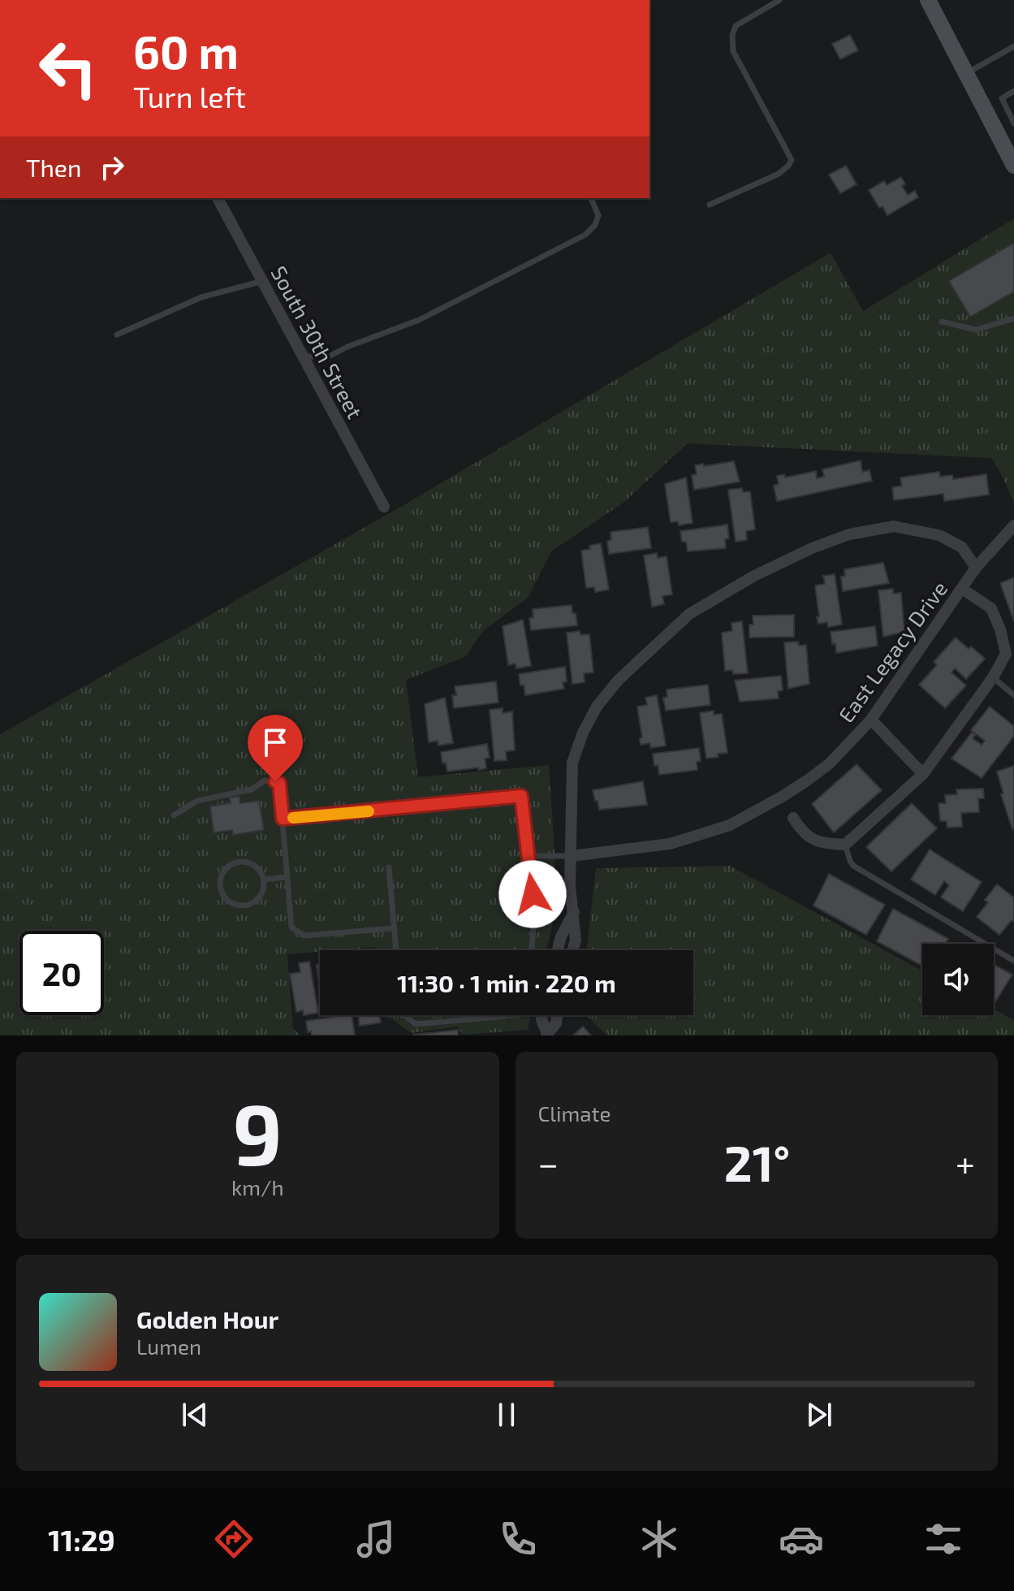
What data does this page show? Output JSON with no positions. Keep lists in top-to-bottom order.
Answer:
{
  "streets": {
    "street": ["South 30th Street", "East Legacy Drive"]
  },
  "page": {
    "turn": ["60 m", "Turn left"],
    "then": "Then",
    "limit": "20",
    "trip": "11:30 · 1 min · 220 m",
    "tile": [
      ["9", "km/h"],
      "Climate"
    ],
    "heat": ["−", "21°", "+"],
    "song": ["Golden Hour", "Lumen"],
    "tabs": "11:29"
  }
}
